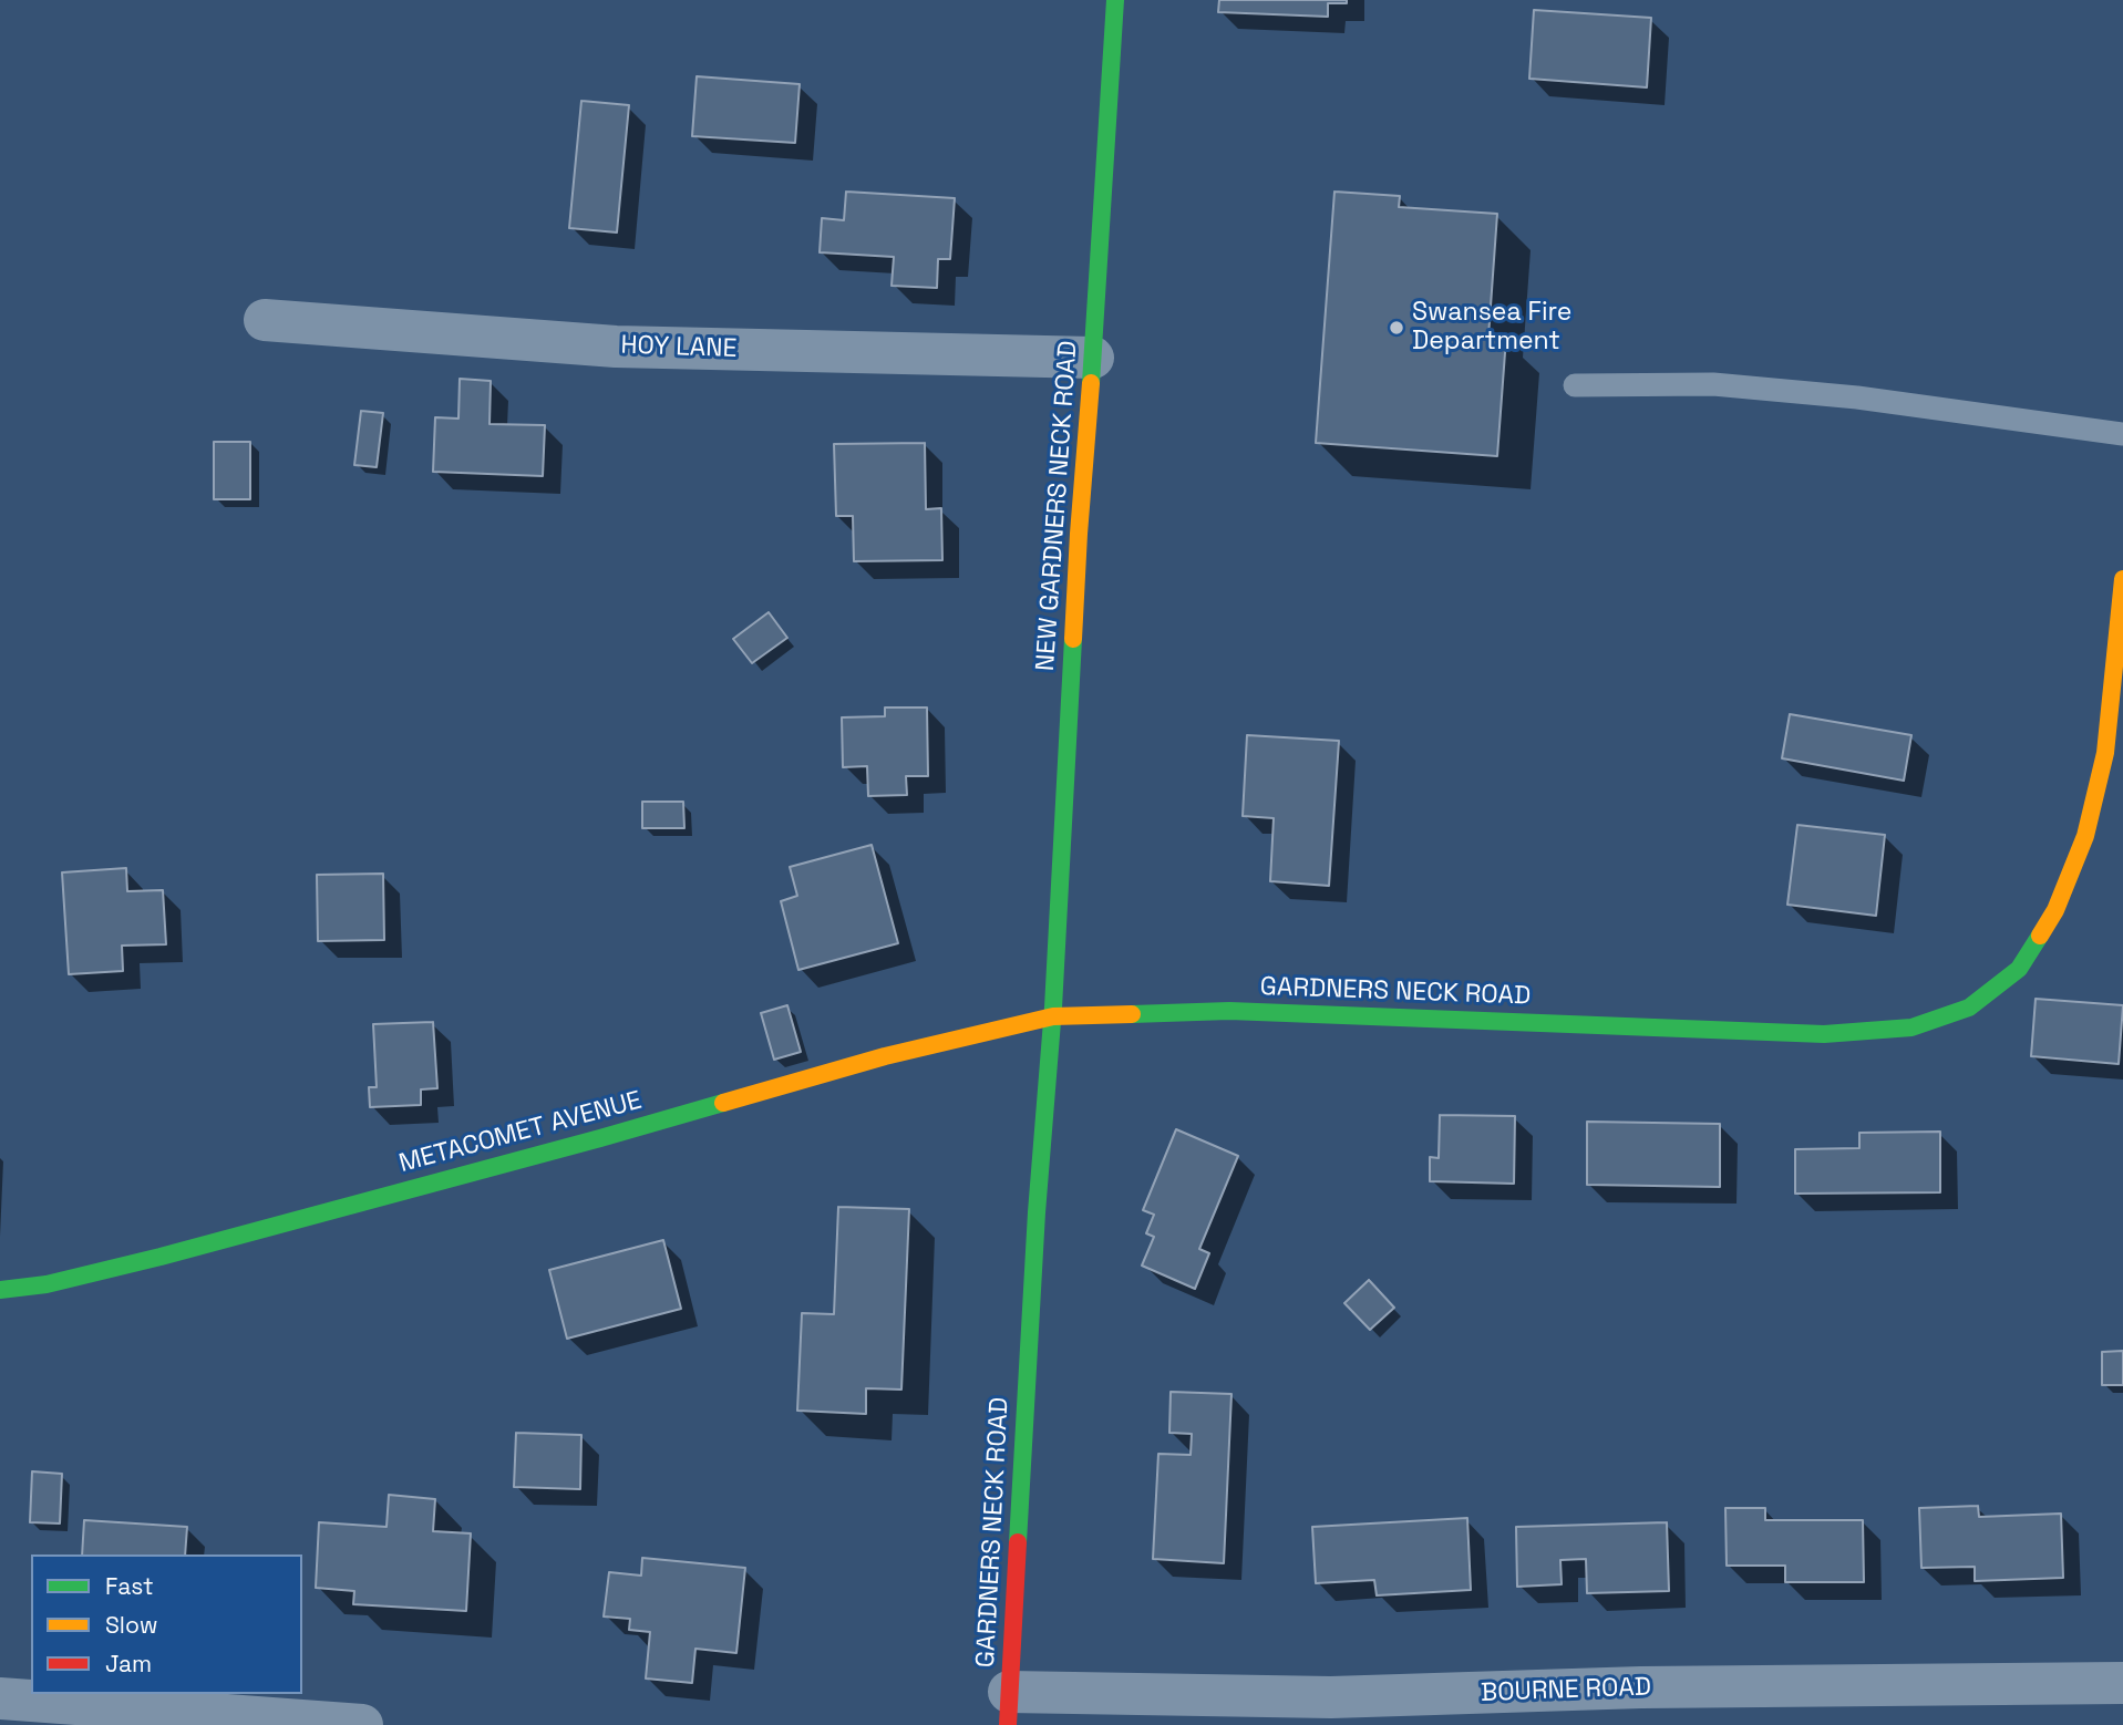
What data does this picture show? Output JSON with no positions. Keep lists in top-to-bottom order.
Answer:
{
  "streets": {
    "street": [
      "HOY LANE",
      "NEW GARDNERS NECK ROAD",
      "GARDNERS NECK ROAD",
      "METACOMET AVENUE",
      "BOURNE ROAD"
    ]
  },
  "crossings": [
    ["HOY LANE", "NEW GARDNERS NECK ROAD"],
    ["NEW GARDNERS NECK ROAD", "GARDNERS NECK ROAD"],
    ["NEW GARDNERS NECK ROAD", "METACOMET AVENUE"],
    ["GARDNERS NECK ROAD", "METACOMET AVENUE"],
    ["GARDNERS NECK ROAD", "BOURNE ROAD"]
  ],
  "places": ["Swansea Fire Department"],
  "legend": ["Fast", "Slow", "Jam"]
}
